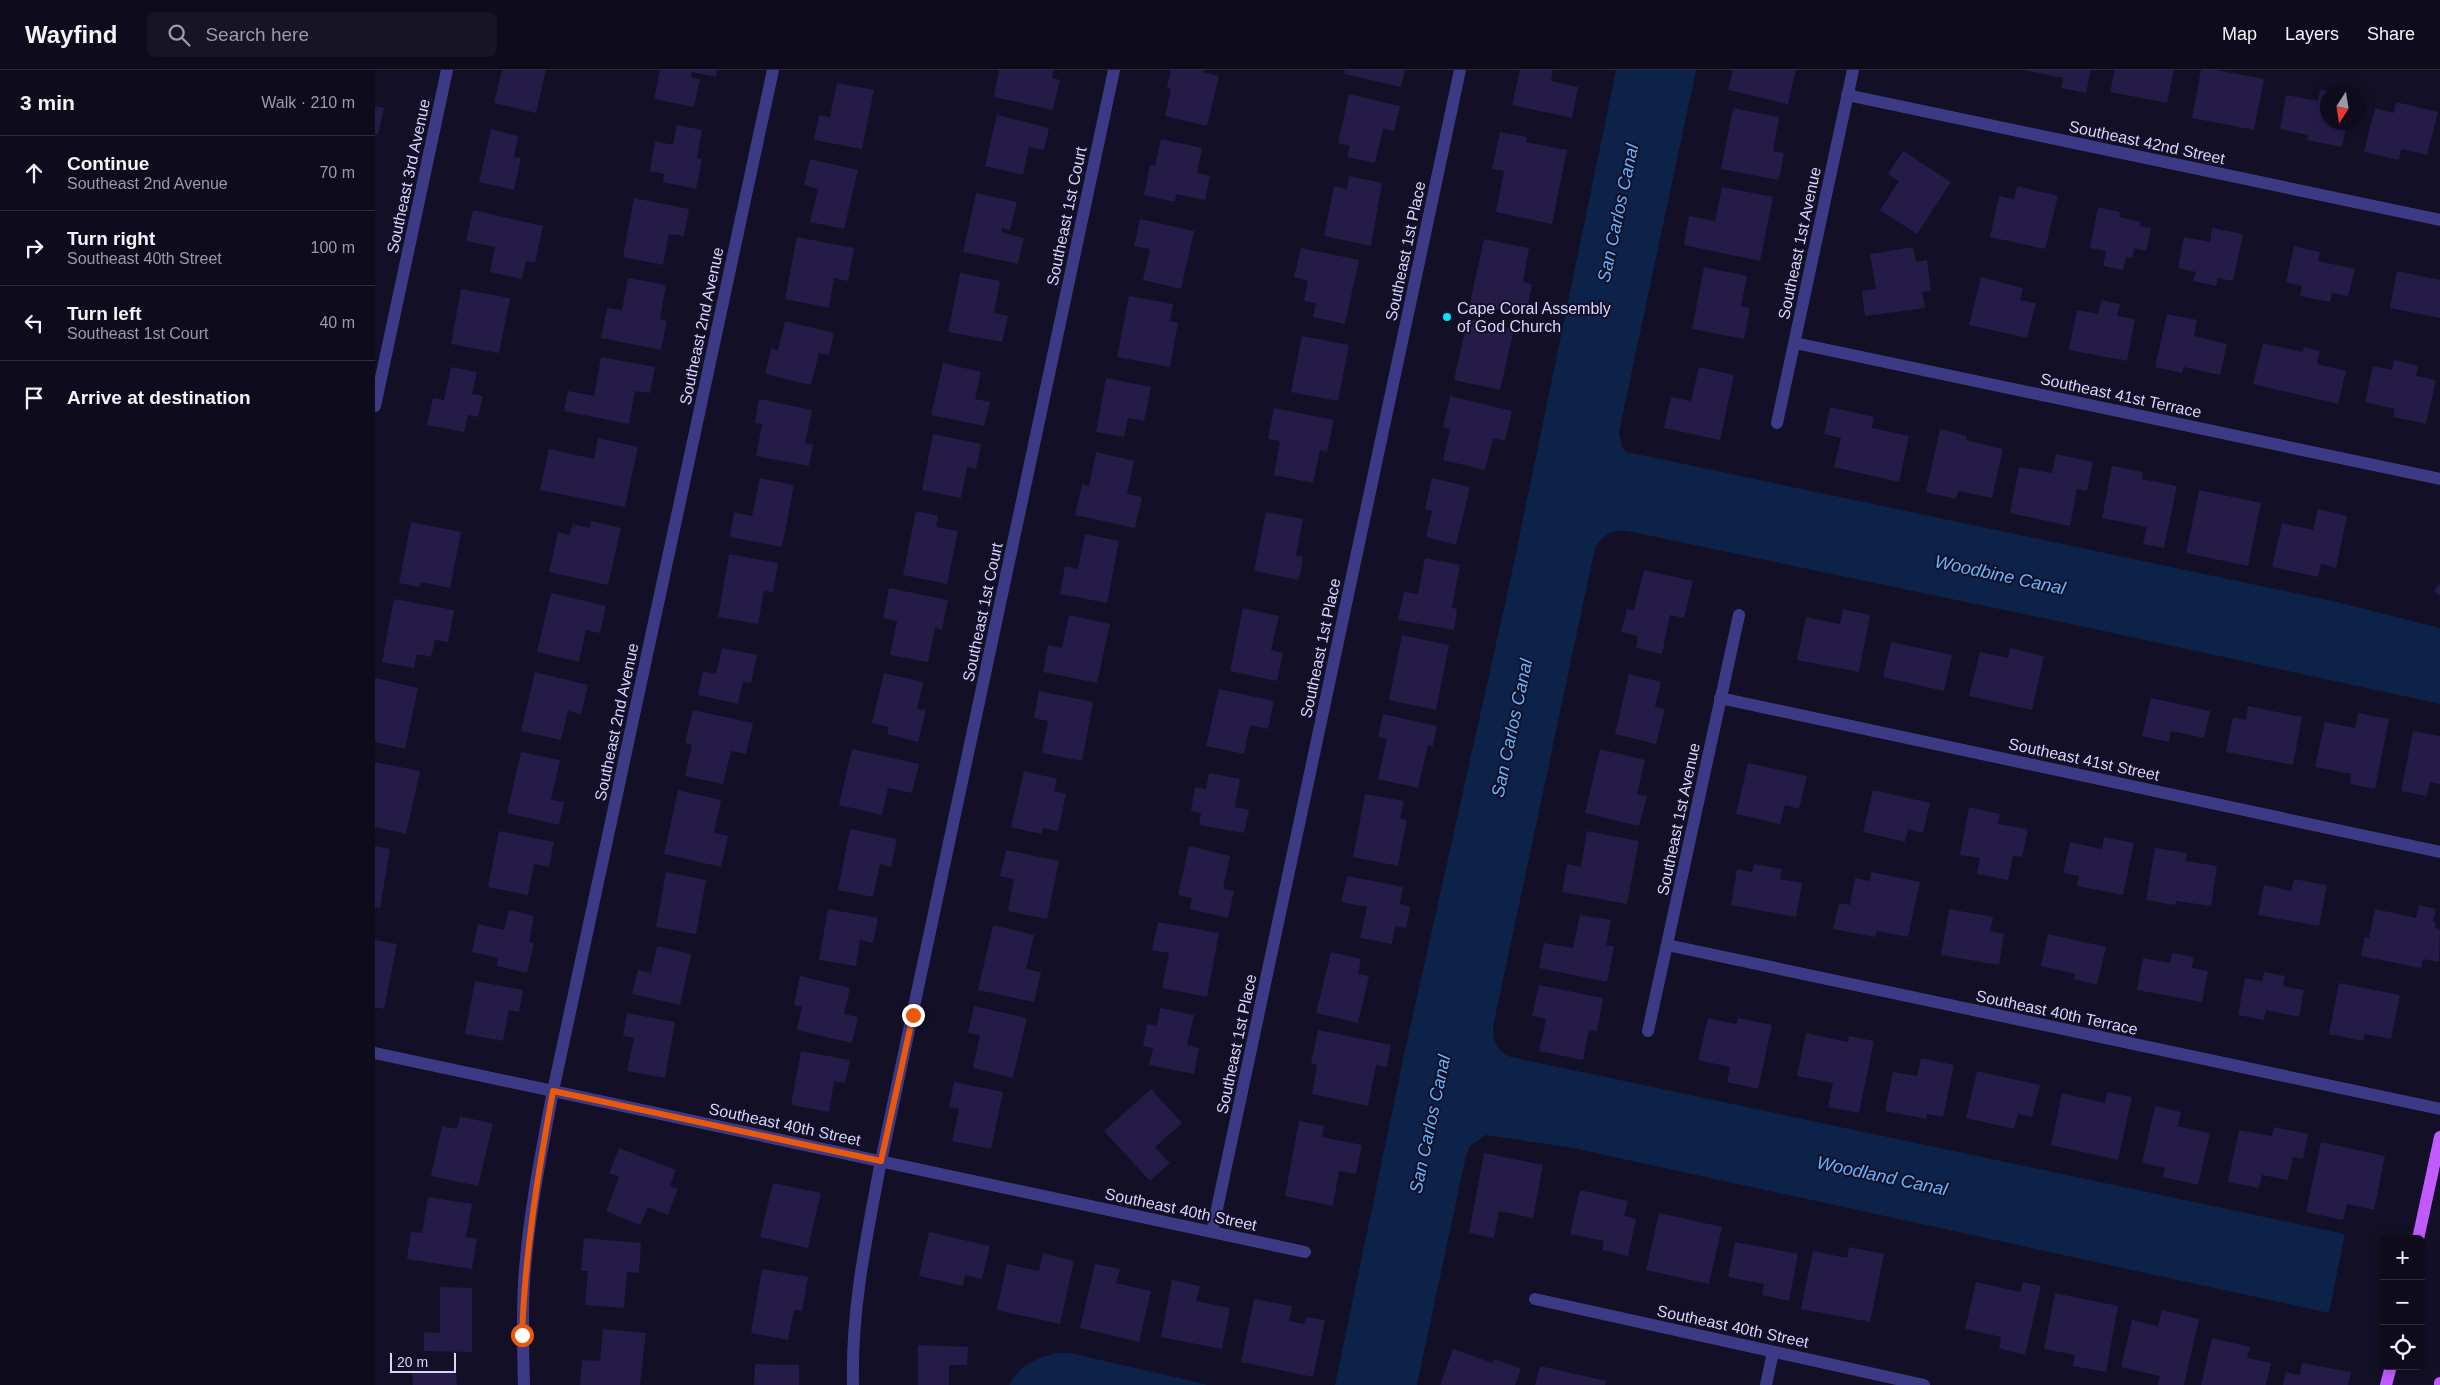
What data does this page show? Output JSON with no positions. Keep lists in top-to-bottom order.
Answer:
{
  "streets": {
    "street": [
      "Southeast 42nd Street",
      "Southeast 3rd Avenue",
      "Southeast 1st Court",
      "Southeast 1st Avenue",
      "Southeast 1st Place",
      "Southeast 2nd Avenue",
      "Southeast 41st Terrace",
      "Southeast 41st Street",
      "Southeast 40th Terrace",
      "Southeast 40th Street"
    ]
  },
  "crossings": [
    ["Southeast 42nd Street", "Southeast 1st Avenue"],
    ["Southeast 1st Court", "Southeast 40th Street"],
    ["Southeast 1st Avenue", "Southeast 41st Terrace"],
    ["Southeast 1st Avenue", "Southeast 41st Street"],
    ["Southeast 1st Avenue", "Southeast 40th Terrace"],
    ["Southeast 1st Place", "Southeast 40th Street"],
    ["Southeast 2nd Avenue", "Southeast 40th Street"]
  ],
  "water": ["San Carlos Canal", "Woodbine Canal", "Woodland Canal"],
  "places": ["Cape Coral Assembly of God Church"],
  "scale_bar": "20 m",
  "north": "bottom",
  "page": {
    "header": "Wayfind",
    "search": "Search here",
    "nav": ["Map", "Layers", "Share"],
    "heading": ["3 min", "Walk · 210 m"],
    "list": [
      ["Continue", "Southeast 2nd Avenue", "70 m"],
      ["Turn right", "Southeast 40th Street", "100 m"],
      ["Turn left", "Southeast 1st Court", "40 m"],
      "Arrive at destination"
    ],
    "map_buttons": ["+", "−"],
    "scale": "20 m"
  }
}
